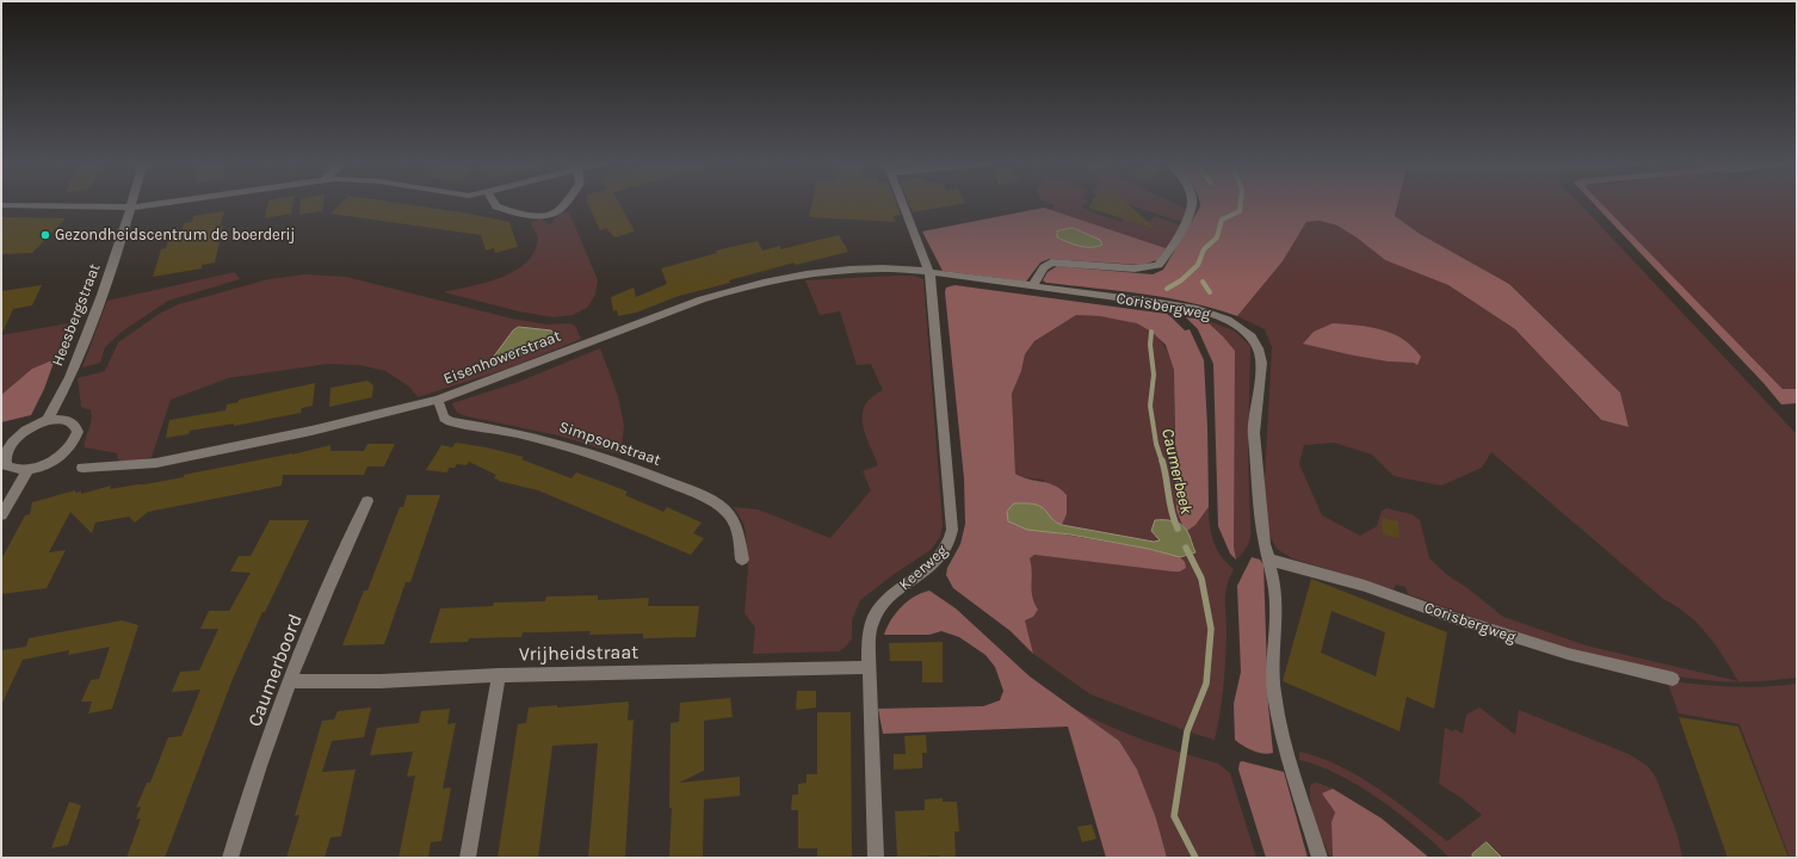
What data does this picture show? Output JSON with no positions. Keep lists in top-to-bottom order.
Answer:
{
  "streets": {
    "street": [
      "Corisbergweg",
      "Heesbergstraat",
      "Eisenhowerstraat",
      "Simpsonstraat",
      "Keerweg",
      "Vrijheidstraat",
      "Caumerboord"
    ]
  },
  "crossings": [
    ["Corisbergweg", "Eisenhowerstraat"],
    ["Corisbergweg", "Keerweg"],
    ["Eisenhowerstraat", "Simpsonstraat"],
    ["Eisenhowerstraat", "Keerweg"],
    ["Keerweg", "Vrijheidstraat"],
    ["Vrijheidstraat", "Caumerboord"]
  ],
  "water": ["Caumerbeek"],
  "places": ["Gezondheidscentrum de boerderij"]
}
